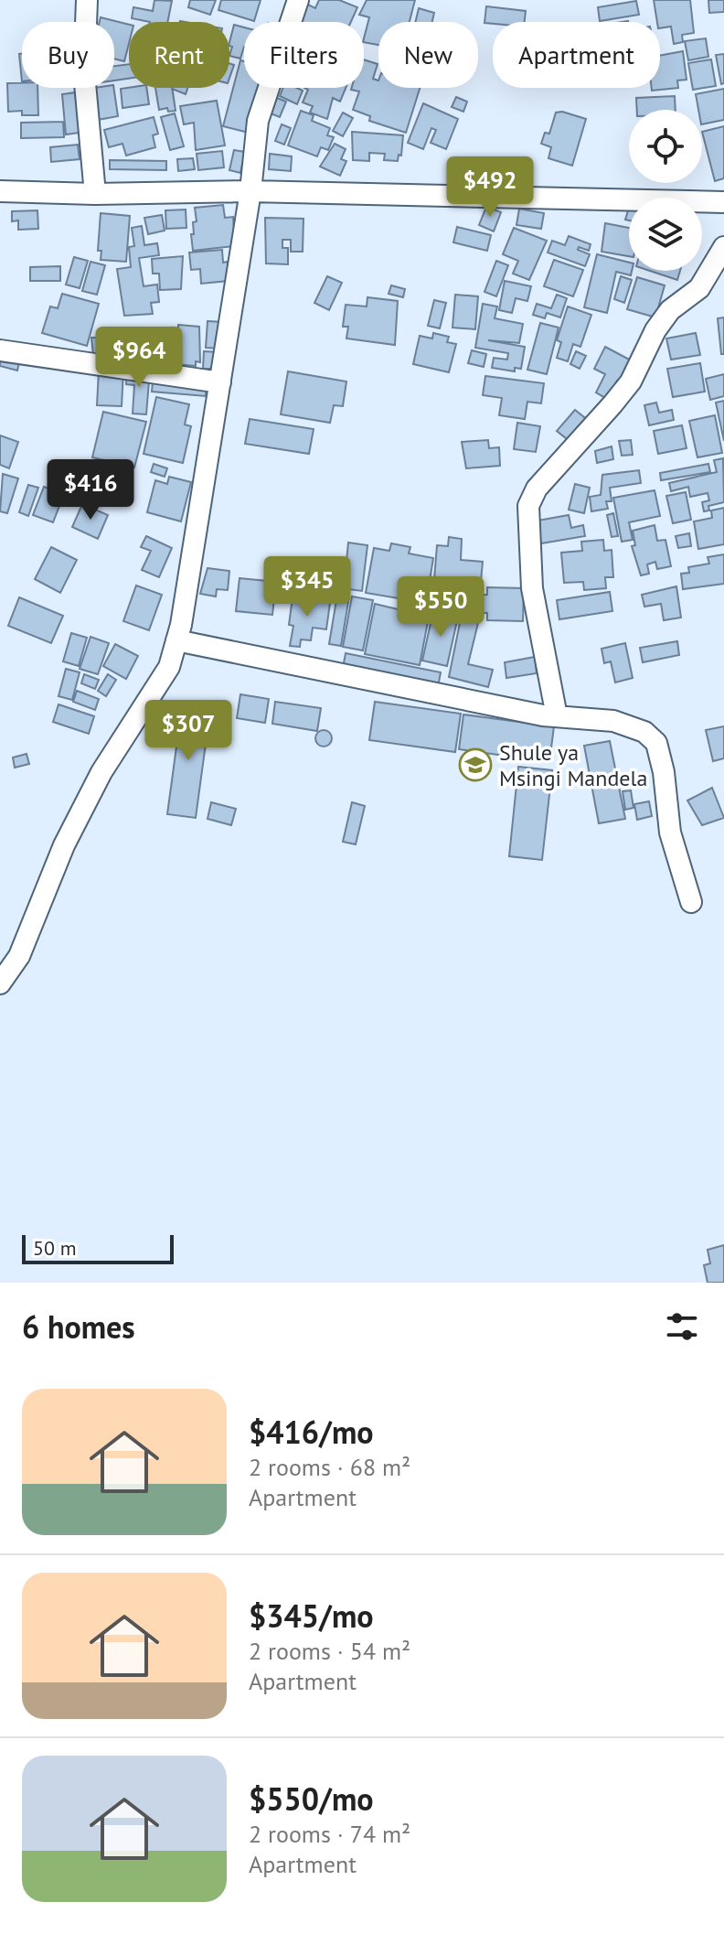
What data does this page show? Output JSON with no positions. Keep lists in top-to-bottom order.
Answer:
{
  "places": {
    "school or university": ["Shule ya Msingi Mandela"]
  },
  "scale_bar": "50 m",
  "page": {
    "chip": [
      "Buy",
      "Rent",
      "Filters",
      "New",
      "Apartment"
    ],
    "price": [
      "$492",
      "$964",
      "$416",
      "$345",
      "$550",
      "$307"
    ],
    "scale": "50 m",
    "heading": "6 homes",
    "list": [
      {
        "name": "$416/mo",
        "note": "2 rooms · 68 m² · Apartment"
      },
      {
        "name": "$345/mo",
        "note": "2 rooms · 54 m² · Apartment"
      },
      {
        "name": "$550/mo",
        "note": "2 rooms · 74 m² · Apartment"
      }
    ]
  }
}
